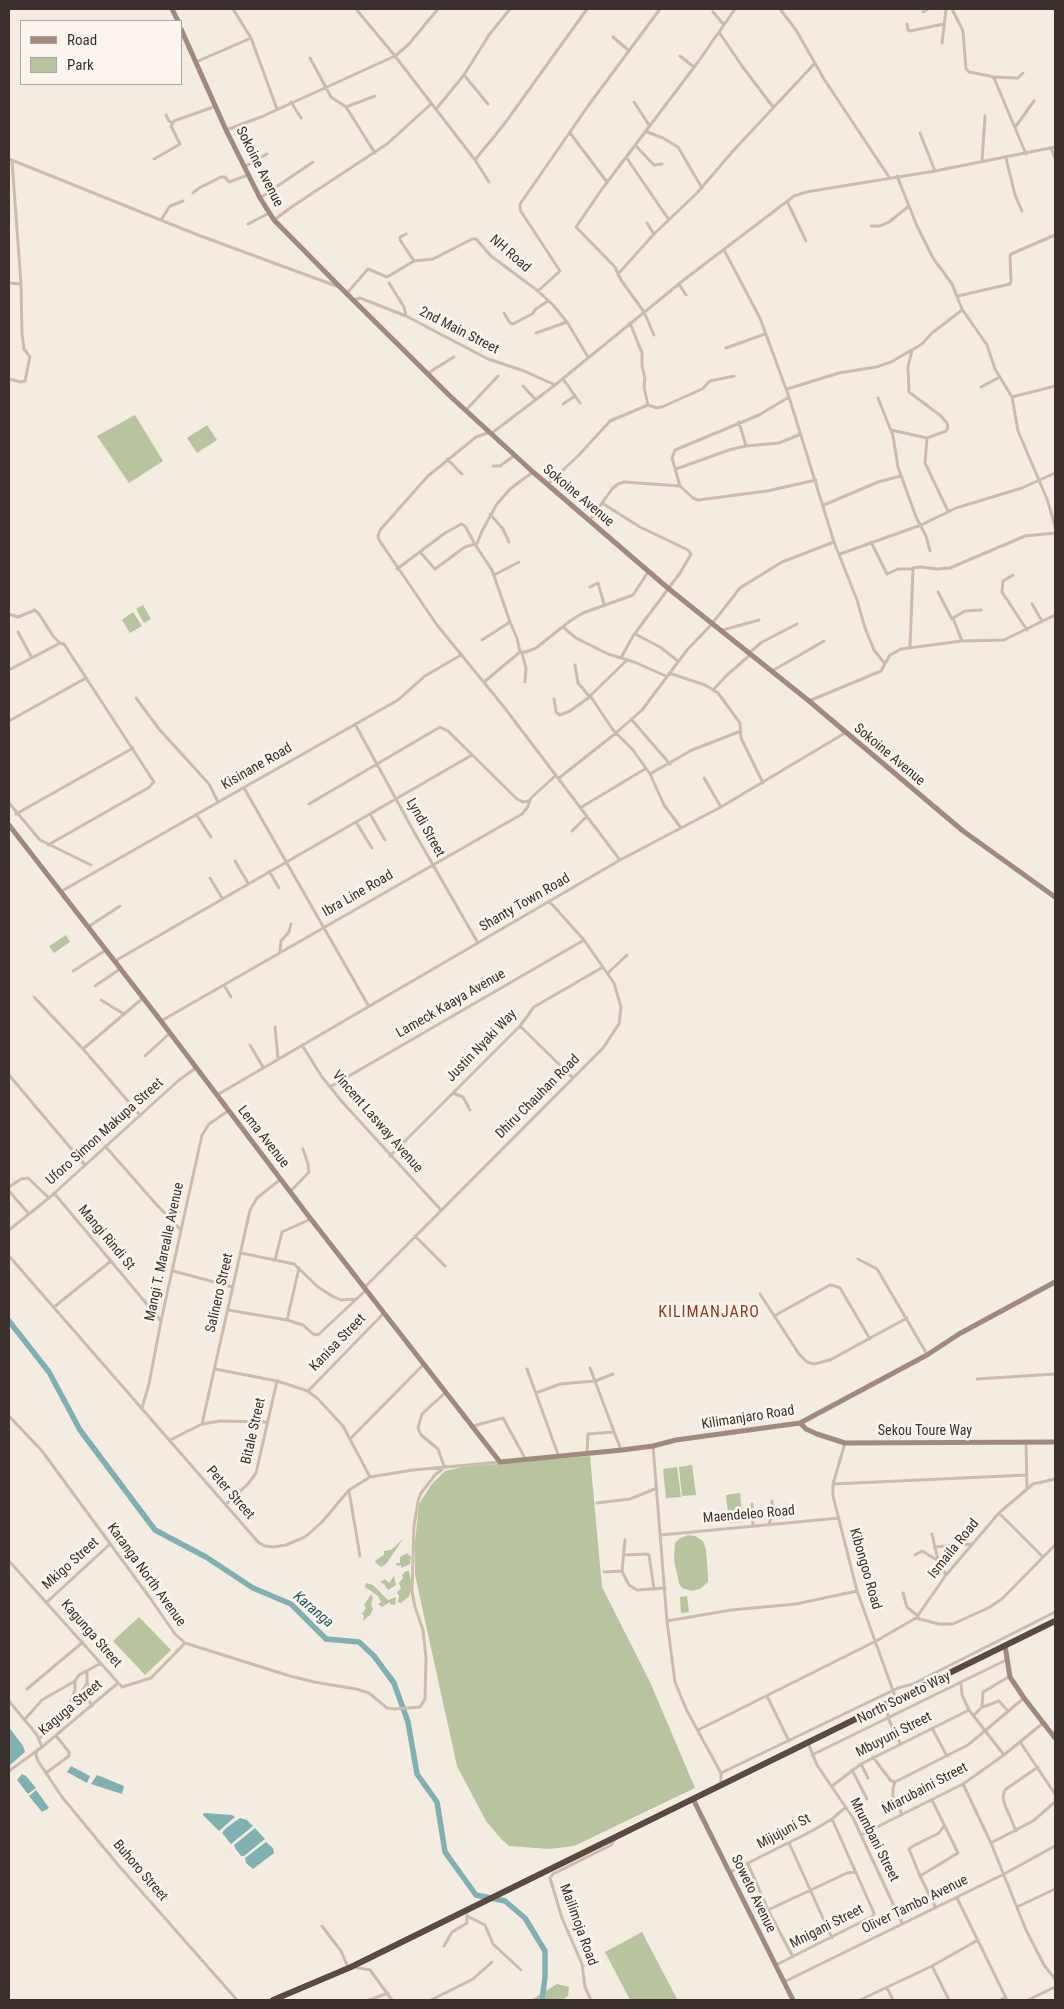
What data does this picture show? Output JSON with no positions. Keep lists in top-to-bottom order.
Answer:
{
  "streets": {
    "street": [
      "Sokoine Avenue",
      "NH Road",
      "2nd Main Street",
      "Kisinane Road",
      "Lyndi Street",
      "Ibra Line Road",
      "Shanty Town Road",
      "Lameck Kaaya Avenue",
      "Justin Nyaki Way",
      "Dhiru Chauhan Road",
      "Vincent Lasway Avenue",
      "Uforo Simon Makupa Street",
      "Lema Avenue",
      "Mangi Rindi St",
      "Mangi T. Marealle Avenue",
      "Salinero Street",
      "Kanisa Street",
      "Kilimanjaro Road",
      "Bitale Street",
      "Sekou Toure Way",
      "Peter Street",
      "Maendeleo Road",
      "Ismaila Road",
      "Mkigo Street",
      "Kibongoo Road",
      "Karanga North Avenue",
      "Kagunga Street",
      "North Soweto Way",
      "Kaguga Street",
      "Mbuyuni Street",
      "Miarubaini Street",
      "Mijujuni St",
      "Mrumbani Street",
      "Buhoro Street",
      "Soweto Avenue",
      "Oliver Tambo Avenue",
      "Mailimoja Road",
      "Mnigani Street"
    ]
  },
  "crossings": [
    ["Sokoine Avenue", "NH Road"],
    ["Sokoine Avenue", "2nd Main Street"],
    ["Sokoine Avenue", "Ibra Line Road"],
    ["Sokoine Avenue", "Shanty Town Road"],
    ["Kisinane Road", "Lyndi Street"],
    ["Kisinane Road", "Lema Avenue"],
    ["Lyndi Street", "Ibra Line Road"],
    ["Lyndi Street", "Shanty Town Road"],
    ["Ibra Line Road", "Lema Avenue"],
    ["Shanty Town Road", "Dhiru Chauhan Road"],
    ["Shanty Town Road", "Vincent Lasway Avenue"],
    ["Shanty Town Road", "Lema Avenue"],
    ["Lameck Kaaya Avenue", "Dhiru Chauhan Road"],
    ["Lameck Kaaya Avenue", "Vincent Lasway Avenue"],
    ["Justin Nyaki Way", "Dhiru Chauhan Road"],
    ["Justin Nyaki Way", "Vincent Lasway Avenue"],
    ["Dhiru Chauhan Road", "Vincent Lasway Avenue"],
    ["Dhiru Chauhan Road", "Lema Avenue"],
    ["Uforo Simon Makupa Street", "Lema Avenue"],
    ["Uforo Simon Makupa Street", "Mangi Rindi St"],
    ["Lema Avenue", "Mangi T. Marealle Avenue"],
    ["Lema Avenue", "Salinero Street"],
    ["Lema Avenue", "Kanisa Street"],
    ["Lema Avenue", "Kilimanjaro Road"],
    ["Lema Avenue", "Peter Street"],
    ["Mangi Rindi St", "Mangi T. Marealle Avenue"],
    ["Mangi T. Marealle Avenue", "Peter Street"],
    ["Kilimanjaro Road", "Sekou Toure Way"],
    ["Kilimanjaro Road", "Peter Street"],
    ["Bitale Street", "Peter Street"],
    ["Sekou Toure Way", "Kibongoo Road"],
    ["Peter Street", "Karanga North Avenue"],
    ["Maendeleo Road", "Kibongoo Road"],
    ["Ismaila Road", "Kibongoo Road"],
    ["Mkigo Street", "Karanga North Avenue"],
    ["Mkigo Street", "Kagunga Street"],
    ["Karanga North Avenue", "Kagunga Street"],
    ["Kagunga Street", "Kaguga Street"],
    ["North Soweto Way", "Mrumbani Street"],
    ["Kaguga Street", "Buhoro Street"],
    ["Mbuyuni Street", "Mrumbani Street"],
    ["Miarubaini Street", "Mrumbani Street"],
    ["Mijujuni St", "Mrumbani Street"],
    ["Mijujuni St", "Soweto Avenue"],
    ["Mijujuni St", "Mnigani Street"],
    ["Mrumbani Street", "Oliver Tambo Avenue"],
    ["Soweto Avenue", "Oliver Tambo Avenue"],
    ["Soweto Avenue", "Mnigani Street"]
  ],
  "districts": ["KILIMANJARO"],
  "water": ["Karanga"],
  "legend": ["Road", "Park"]
}
